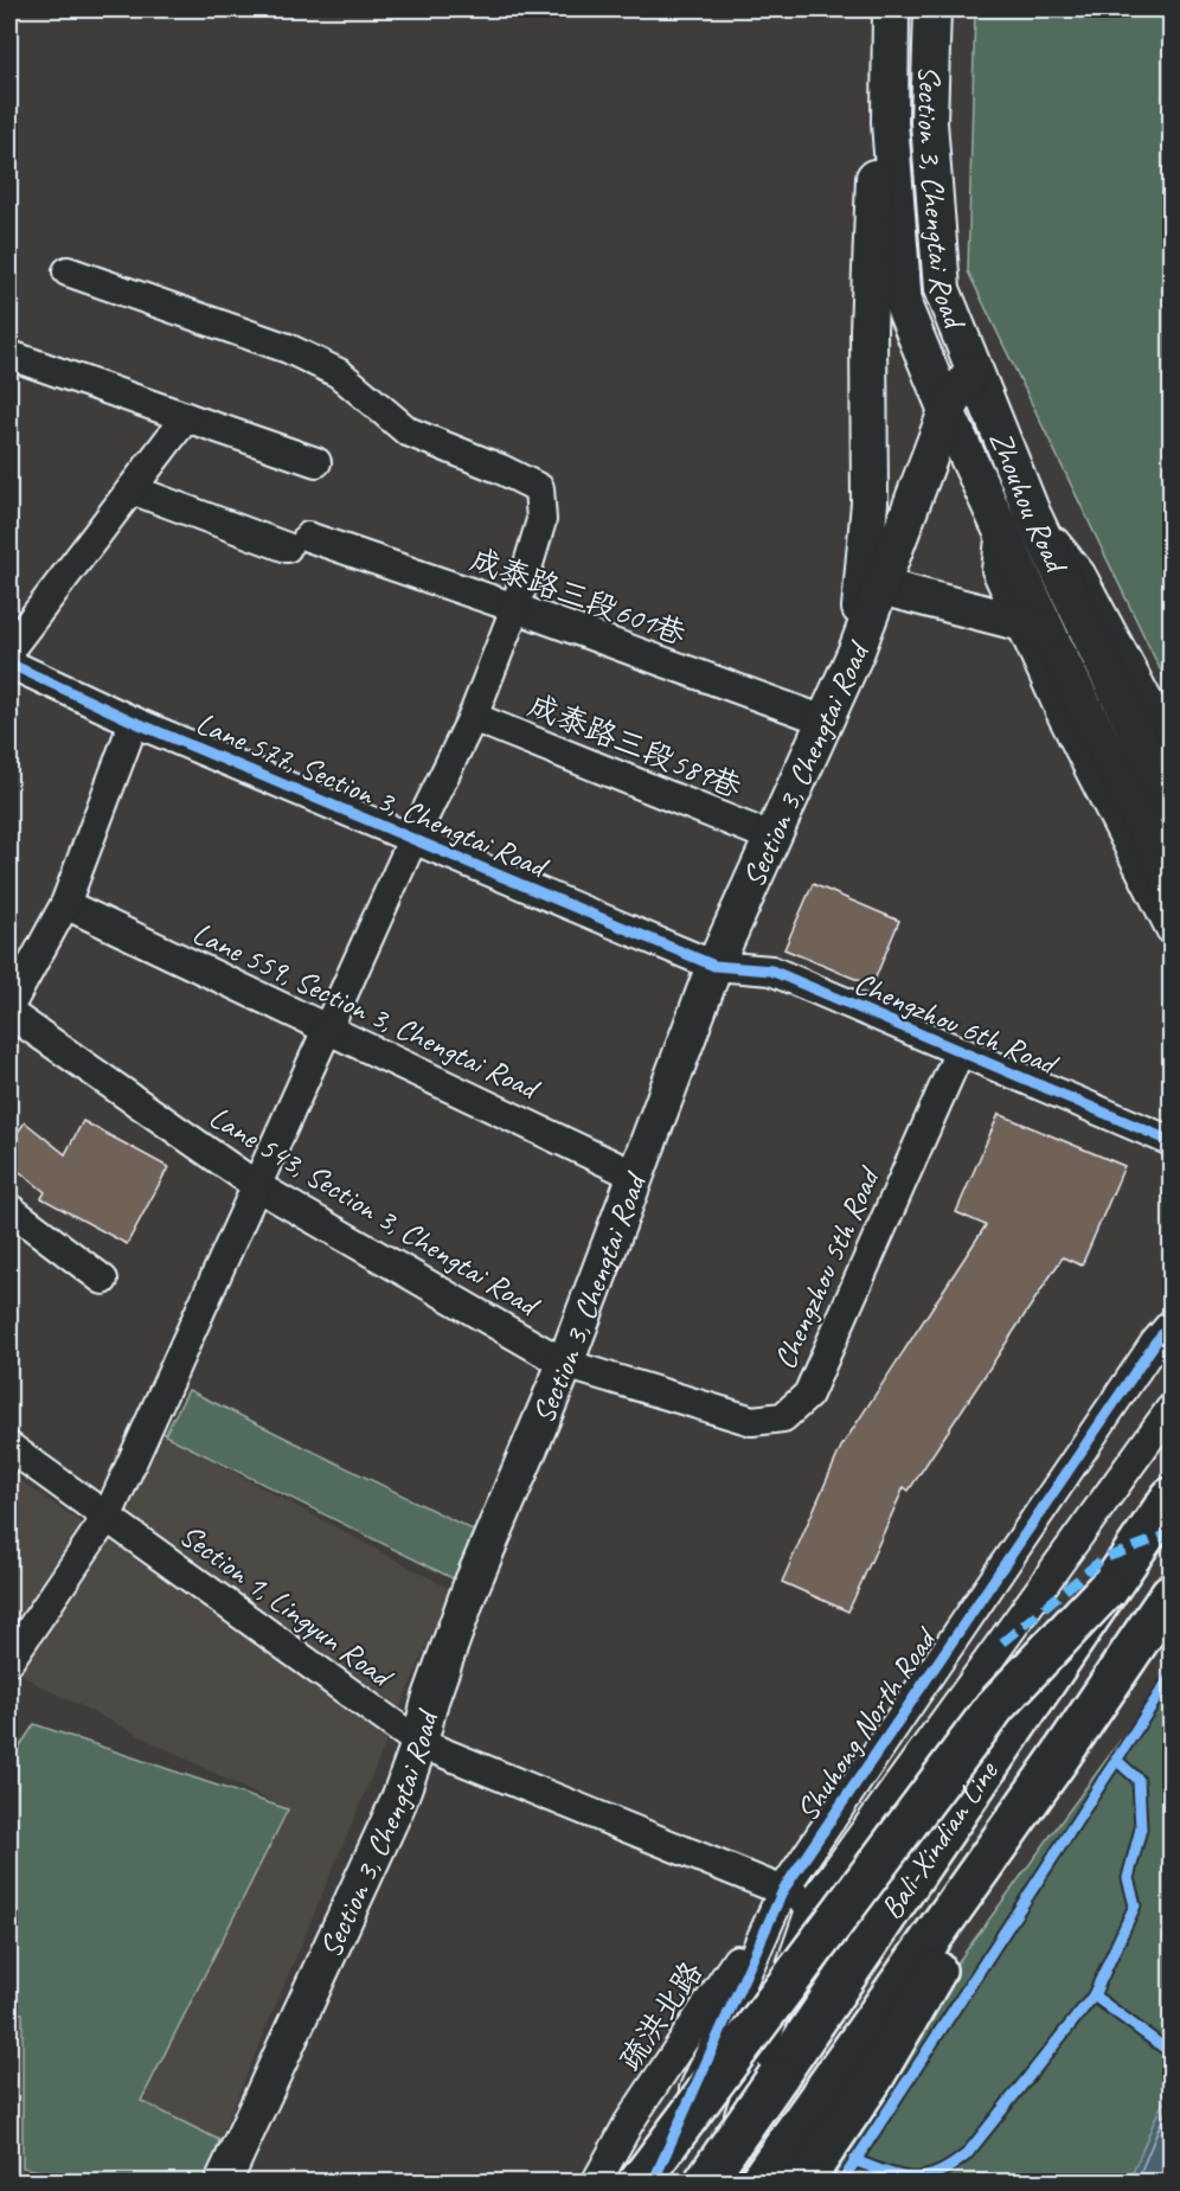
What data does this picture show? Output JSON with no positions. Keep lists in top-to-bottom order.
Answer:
{
  "streets": {
    "highway": ["Bali-Xindian Line"],
    "main road": ["Section 3, Chengtai Road", "Zhouhou Road"],
    "street": [
      "成泰路三段601巷",
      "成泰路三段589巷",
      "Lane 577, Section 3, Chengtai Road",
      "Lane 559, Section 3, Chengtai Road",
      "Chengzhou 6th Road",
      "Lane 543, Section 3, Chengtai Road",
      "Chengzhou 5th Road",
      "Section 1, Lingyun Road",
      "Shuhong North Road",
      "疏洪北路"
    ]
  },
  "crossings": [
    ["Section 3, Chengtai Road", "Zhouhou Road"],
    ["Section 3, Chengtai Road", "成泰路三段601巷"],
    ["Section 3, Chengtai Road", "成泰路三段589巷"],
    ["Section 3, Chengtai Road", "Lane 577, Section 3, Chengtai Road"],
    ["Section 3, Chengtai Road", "Lane 559, Section 3, Chengtai Road"],
    ["Section 3, Chengtai Road", "Chengzhou 6th Road"],
    ["Section 3, Chengtai Road", "Lane 543, Section 3, Chengtai Road"],
    ["Section 3, Chengtai Road", "Chengzhou 5th Road"],
    ["Section 3, Chengtai Road", "Section 1, Lingyun Road"],
    ["Lane 577, Section 3, Chengtai Road", "Chengzhou 6th Road"],
    ["Chengzhou 6th Road", "Chengzhou 5th Road"],
    ["Lane 543, Section 3, Chengtai Road", "Chengzhou 5th Road"],
    ["Section 1, Lingyun Road", "Shuhong North Road"],
    ["Section 1, Lingyun Road", "疏洪北路"],
    ["Shuhong North Road", "疏洪北路"]
  ]
}
